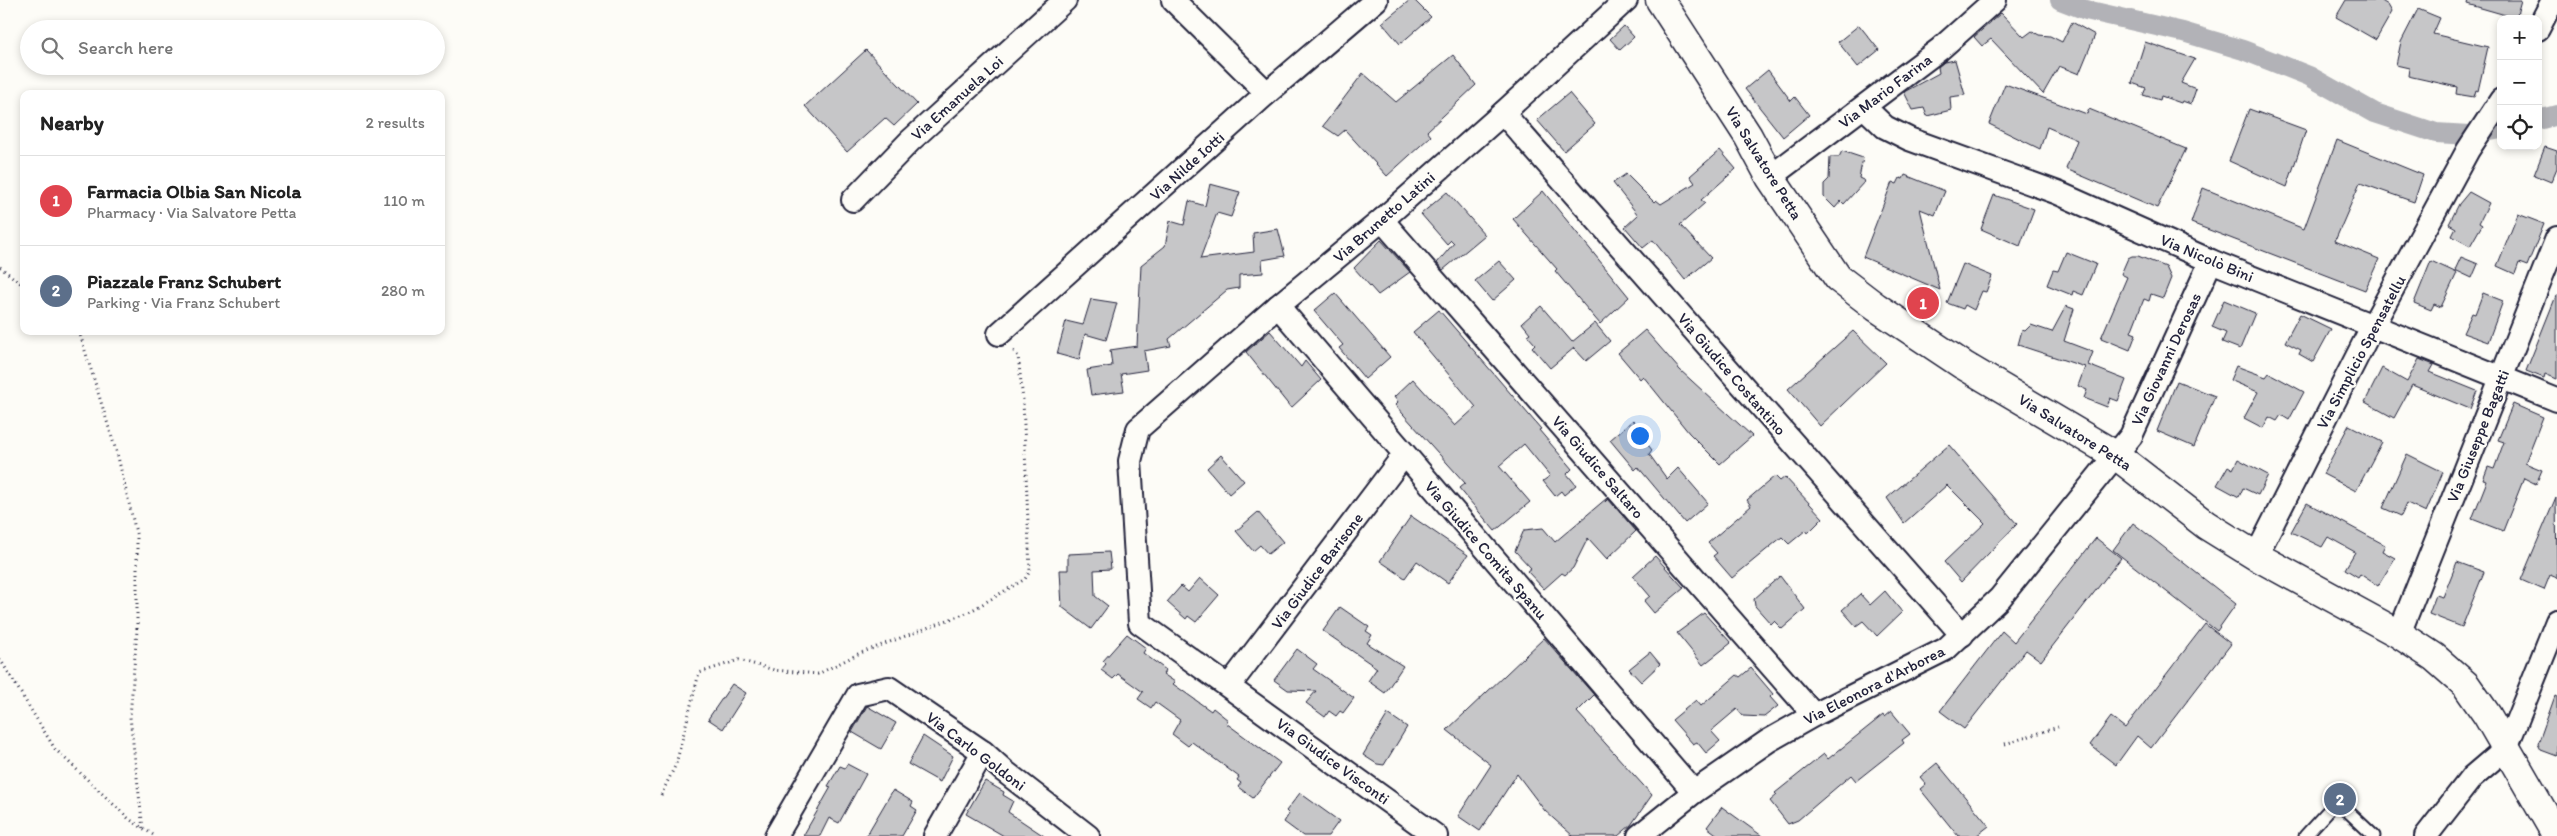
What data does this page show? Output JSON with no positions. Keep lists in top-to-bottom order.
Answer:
{
  "streets": {
    "street": [
      "Via Mario Farina",
      "Via Emanuela Loi",
      "Via Salvatore Petta",
      "Via Nilde Iotti",
      "Via Brunetto Latini",
      "Via Nicolò Bini",
      "Via Simplicio Spensatellu",
      "Via Giovanni Derosas",
      "Via Giudice Costantino",
      "Via Giuseppe Bagatti",
      "Via Giudice Saltaro",
      "Via Giudice Comita Spanu",
      "Via Giudice Barisone",
      "Via Eleonora d'Arborea",
      "Via Carlo Goldoni",
      "Via Giudice Visconti"
    ]
  },
  "crossings": [
    ["Via Mario Farina", "Via Salvatore Petta"],
    ["Via Mario Farina", "Via Nicolò Bini"],
    ["Via Salvatore Petta", "Via Simplicio Spensatellu"],
    ["Via Salvatore Petta", "Via Giovanni Derosas"],
    ["Via Salvatore Petta", "Via Giuseppe Bagatti"],
    ["Via Salvatore Petta", "Via Eleonora d'Arborea"],
    ["Via Brunetto Latini", "Via Giudice Costantino"],
    ["Via Brunetto Latini", "Via Giudice Saltaro"],
    ["Via Brunetto Latini", "Via Giudice Comita Spanu"],
    ["Via Brunetto Latini", "Via Giudice Visconti"],
    ["Via Nicolò Bini", "Via Simplicio Spensatellu"],
    ["Via Nicolò Bini", "Via Giovanni Derosas"],
    ["Via Nicolò Bini", "Via Giuseppe Bagatti"],
    ["Via Giovanni Derosas", "Via Eleonora d'Arborea"],
    ["Via Giudice Costantino", "Via Eleonora d'Arborea"],
    ["Via Giudice Saltaro", "Via Eleonora d'Arborea"],
    ["Via Giudice Comita Spanu", "Via Giudice Barisone"],
    ["Via Giudice Comita Spanu", "Via Eleonora d'Arborea"],
    ["Via Giudice Barisone", "Via Giudice Visconti"]
  ],
  "page": {
    "map_buttons": ["+", "−"],
    "search": "Search here",
    "heading": ["Nearby", "2 results"],
    "list": [
      {
        "mark": "1",
        "name": "Farmacia Olbia San Nicola",
        "note": "Pharmacy · Via Salvatore Petta",
        "value": "110 m"
      },
      {
        "mark": "2",
        "name": "Piazzale Franz Schubert",
        "note": "Parking · Via Franz Schubert",
        "value": "280 m"
      }
    ],
    "pins": ["1", "2"]
  }
}
